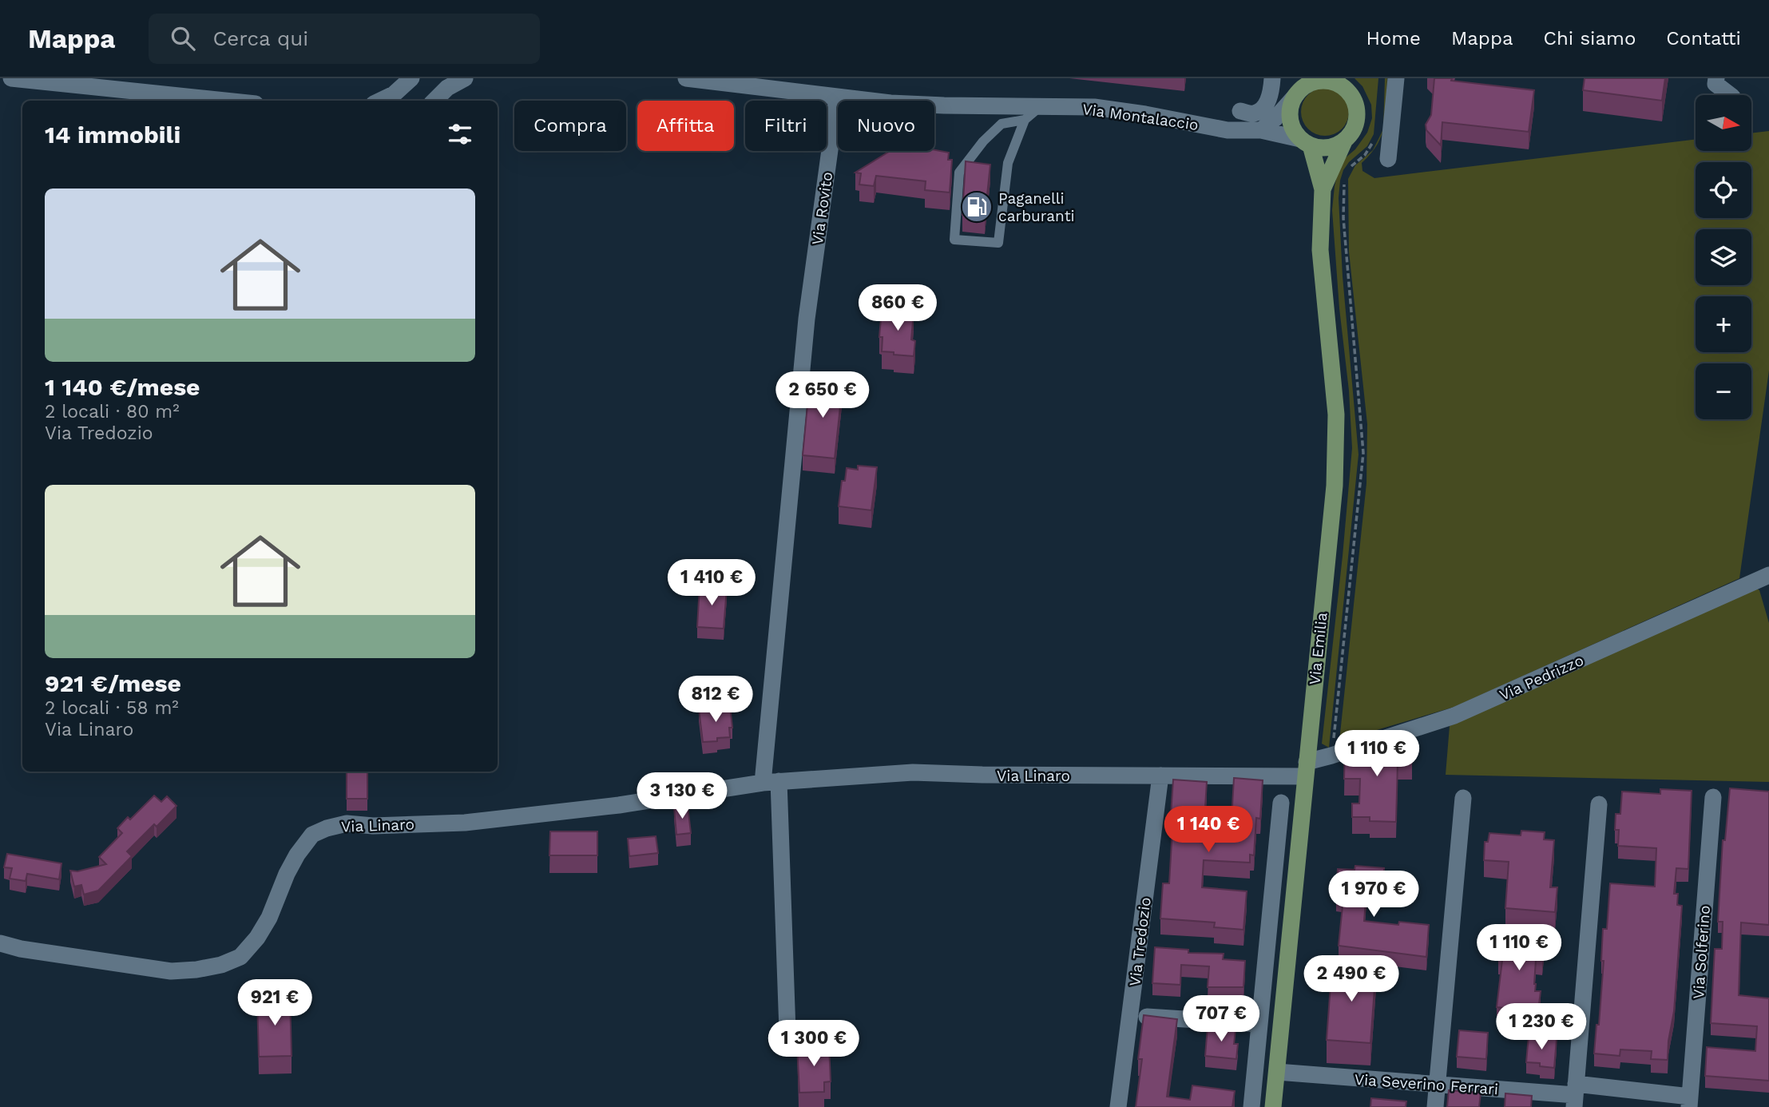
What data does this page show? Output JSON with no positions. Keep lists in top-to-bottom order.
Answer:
{
  "streets": {
    "main road": ["Via Emilia"],
    "street": [
      "Via Montalaccio",
      "Via Rovito",
      "Via Pedrizzo",
      "Via Linaro",
      "Via Tredozio",
      "Via Solferino",
      "Via Severino Ferrari"
    ]
  },
  "crossings": [
    ["Via Montalaccio", "Via Rovito"],
    ["Via Montalaccio", "Via Emilia"],
    ["Via Rovito", "Via Linaro"],
    ["Via Emilia", "Via Pedrizzo"],
    ["Via Emilia", "Via Linaro"],
    ["Via Emilia", "Via Severino Ferrari"],
    ["Via Pedrizzo", "Via Linaro"],
    ["Via Linaro", "Via Tredozio"],
    ["Via Solferino", "Via Severino Ferrari"]
  ],
  "places": {
    "fuel station": ["Paganelli carburanti"]
  },
  "north": "right",
  "page": {
    "header": "Mappa",
    "search": "Cerca qui",
    "nav": [
      "Home",
      "Mappa",
      "Chi siamo",
      "Contatti"
    ],
    "map_buttons": ["+", "−"],
    "chip": [
      "Compra",
      "Affitta",
      "Filtri",
      "Nuovo"
    ],
    "heading": "14 immobili",
    "list": [
      {
        "name": "1 140 €/mese",
        "note": "2 locali · 80 m² · Via Tredozio"
      },
      {
        "name": "921 €/mese",
        "note": "2 locali · 58 m² · Via Linaro"
      }
    ],
    "price": [
      "860 €",
      "2 650 €",
      "1 410 €",
      "812 €",
      "1 110 €",
      "3 130 €",
      "1 140 €",
      "1 970 €",
      "1 110 €",
      "2 490 €",
      "921 €",
      "707 €",
      "1 230 €",
      "1 300 €"
    ]
  }
}
